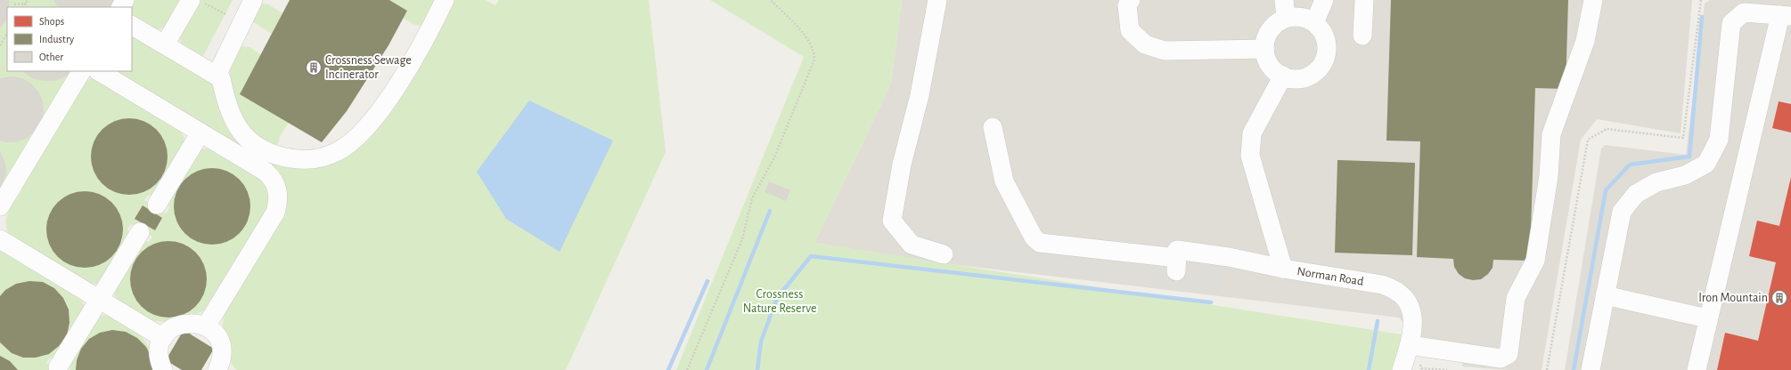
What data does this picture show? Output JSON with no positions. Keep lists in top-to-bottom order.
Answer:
{
  "streets": {
    "street": ["Norman Road"]
  },
  "parks": ["Crossness Nature Reserve"],
  "places": {
    "building": ["Crossness Sewage Incinerator", "Iron Mountain"]
  },
  "legend": ["Shops", "Industry", "Other"]
}
